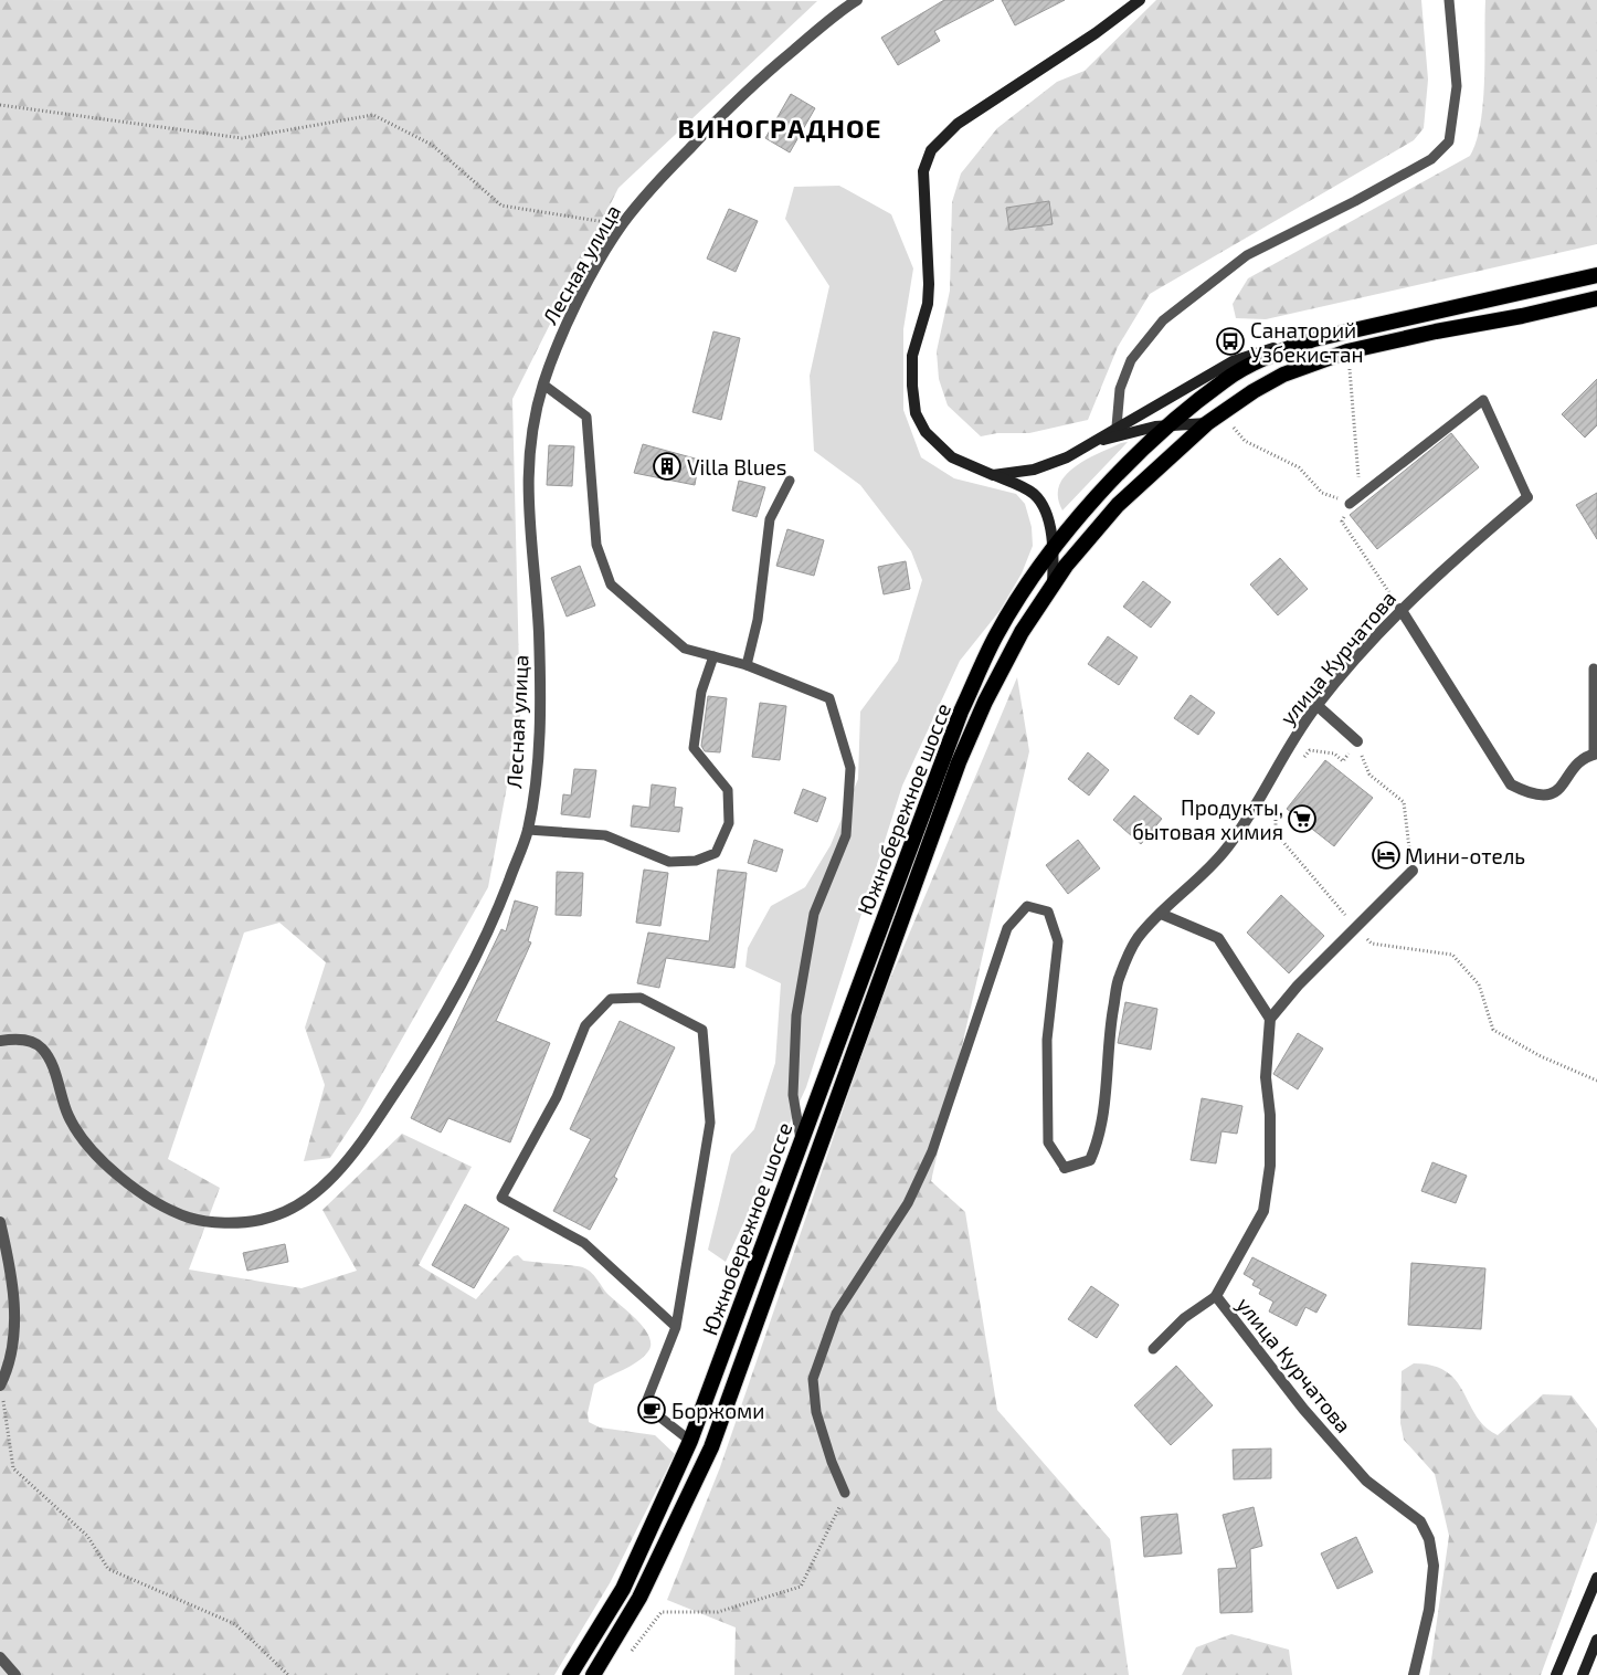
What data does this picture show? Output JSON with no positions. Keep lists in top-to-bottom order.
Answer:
{
  "streets": {
    "highway": ["Южнобережное шоссе"],
    "street": ["Лесная улица", "улица Курчатова"]
  },
  "districts": ["ВИНОГРАДНОЕ"],
  "places": {
    "bus stop": ["Санаторий Узбекистан"],
    "building": ["Villa Blues"],
    "supermarket": ["Продукты, бытовая химия"],
    "hotel": ["Мини-отель"],
    "cafe": ["Боржоми"]
  }
}
